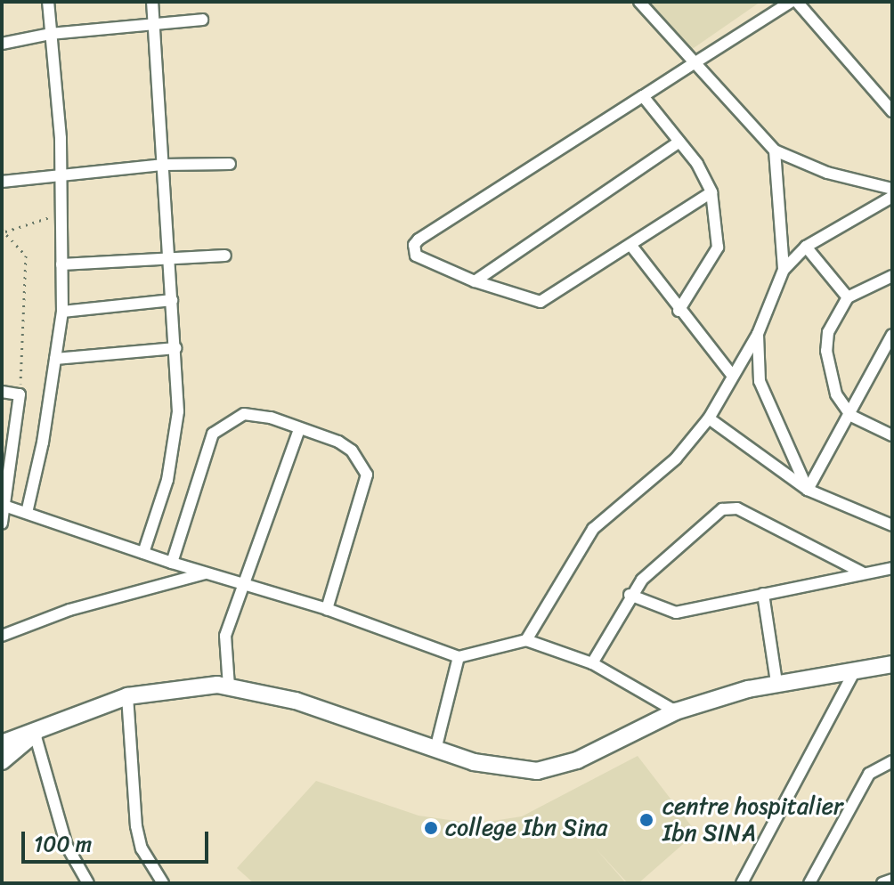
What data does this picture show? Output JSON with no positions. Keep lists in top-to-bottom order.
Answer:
{
  "places": ["centre hospitalier Ibn SINA", "college Ibn Sina"],
  "scale_bar": "100 m"
}
